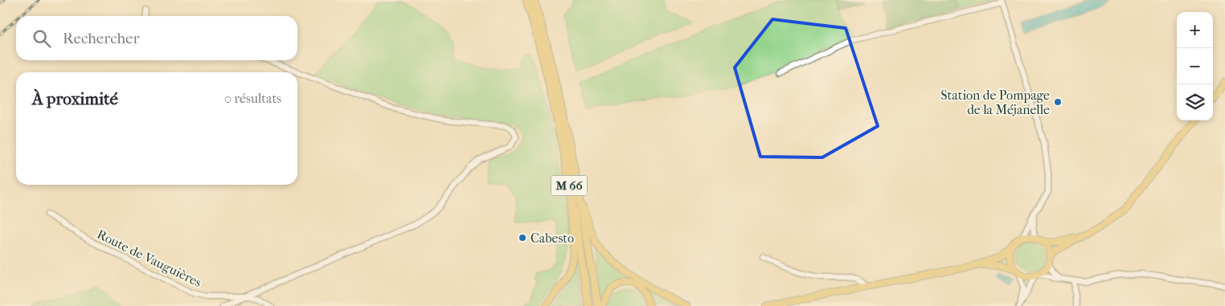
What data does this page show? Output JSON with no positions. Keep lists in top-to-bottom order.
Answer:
{
  "streets": {
    "highway": ["M 66"],
    "street": ["Route de Vauguières"]
  },
  "places": ["Station de Pompage de la Méjanelle", "Cabesto"],
  "page": {
    "map_buttons": ["+", "−"],
    "search": "Rechercher",
    "heading": ["À proximité", "0 résultats"]
  }
}
